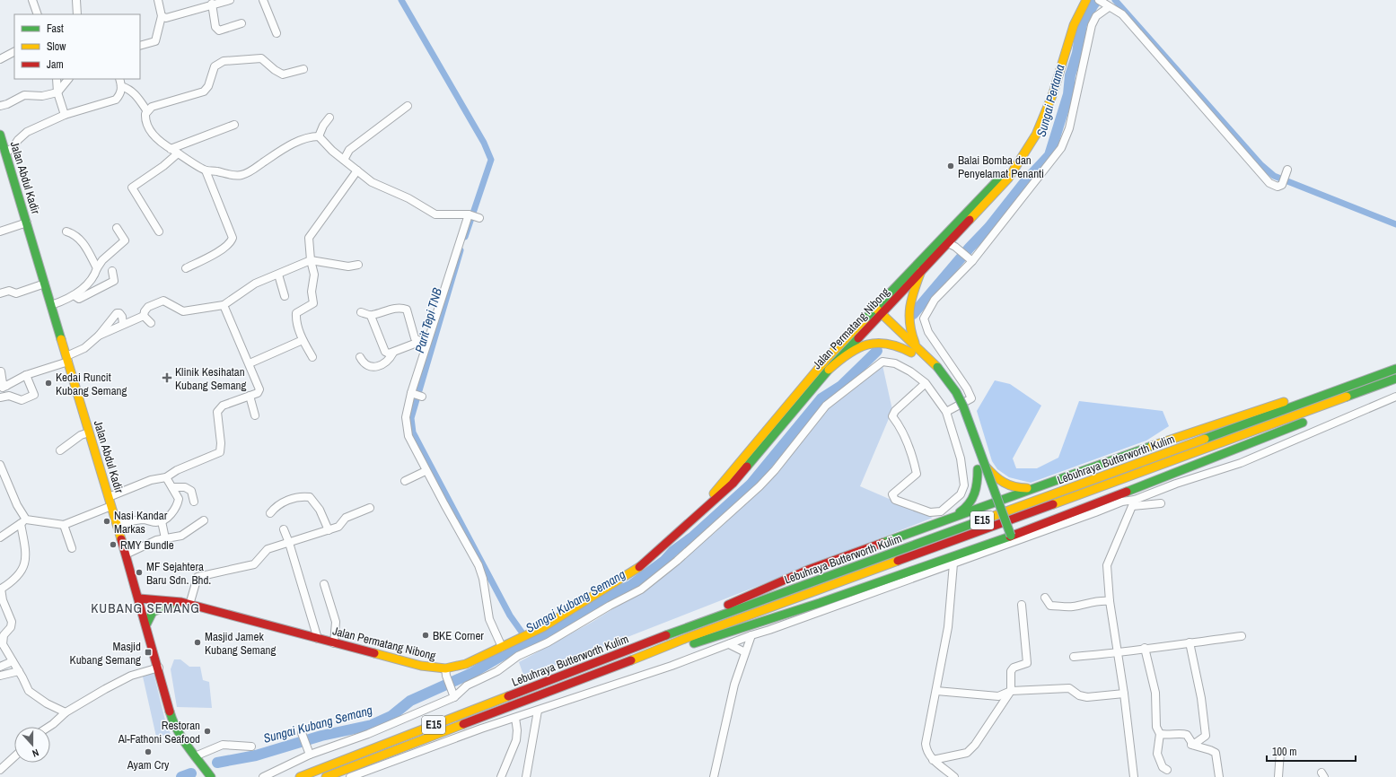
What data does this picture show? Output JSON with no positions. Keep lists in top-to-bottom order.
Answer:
{
  "streets": {
    "main road": [
      "Jalan Abdul Kadir",
      "Jalan Permatang Nibong",
      "Lebuhraya Butterworth Kulim",
      "E15"
    ]
  },
  "crossings": [
    ["Jalan Abdul Kadir", "Jalan Permatang Nibong"]
  ],
  "districts": ["KUBANG SEMANG"],
  "water": ["Sungai Pertama", "Parit Tepi TNB", "Sungai Kubang Semang"],
  "places": {
    "other": [
      "Balai Bomba dan Penyelamat Penanti",
      "Kedai Runcit Kubang Semang",
      "Nasi Kandar Markas",
      "RMY Bundle",
      "MF Sejahtera Baru Sdn. Bhd.",
      "BKE Corner",
      "Masjid Jamek Kubang Semang",
      "Restoran Al-Fathoni Seafood",
      "Ayam Cry"
    ],
    "health": ["Klinik Kesihatan Kubang Semang"],
    "transit": ["Masjid Kubang Semang"]
  },
  "legend": ["Fast", "Slow", "Jam"],
  "scale_bar": "100 m",
  "north": "bottom"
}
